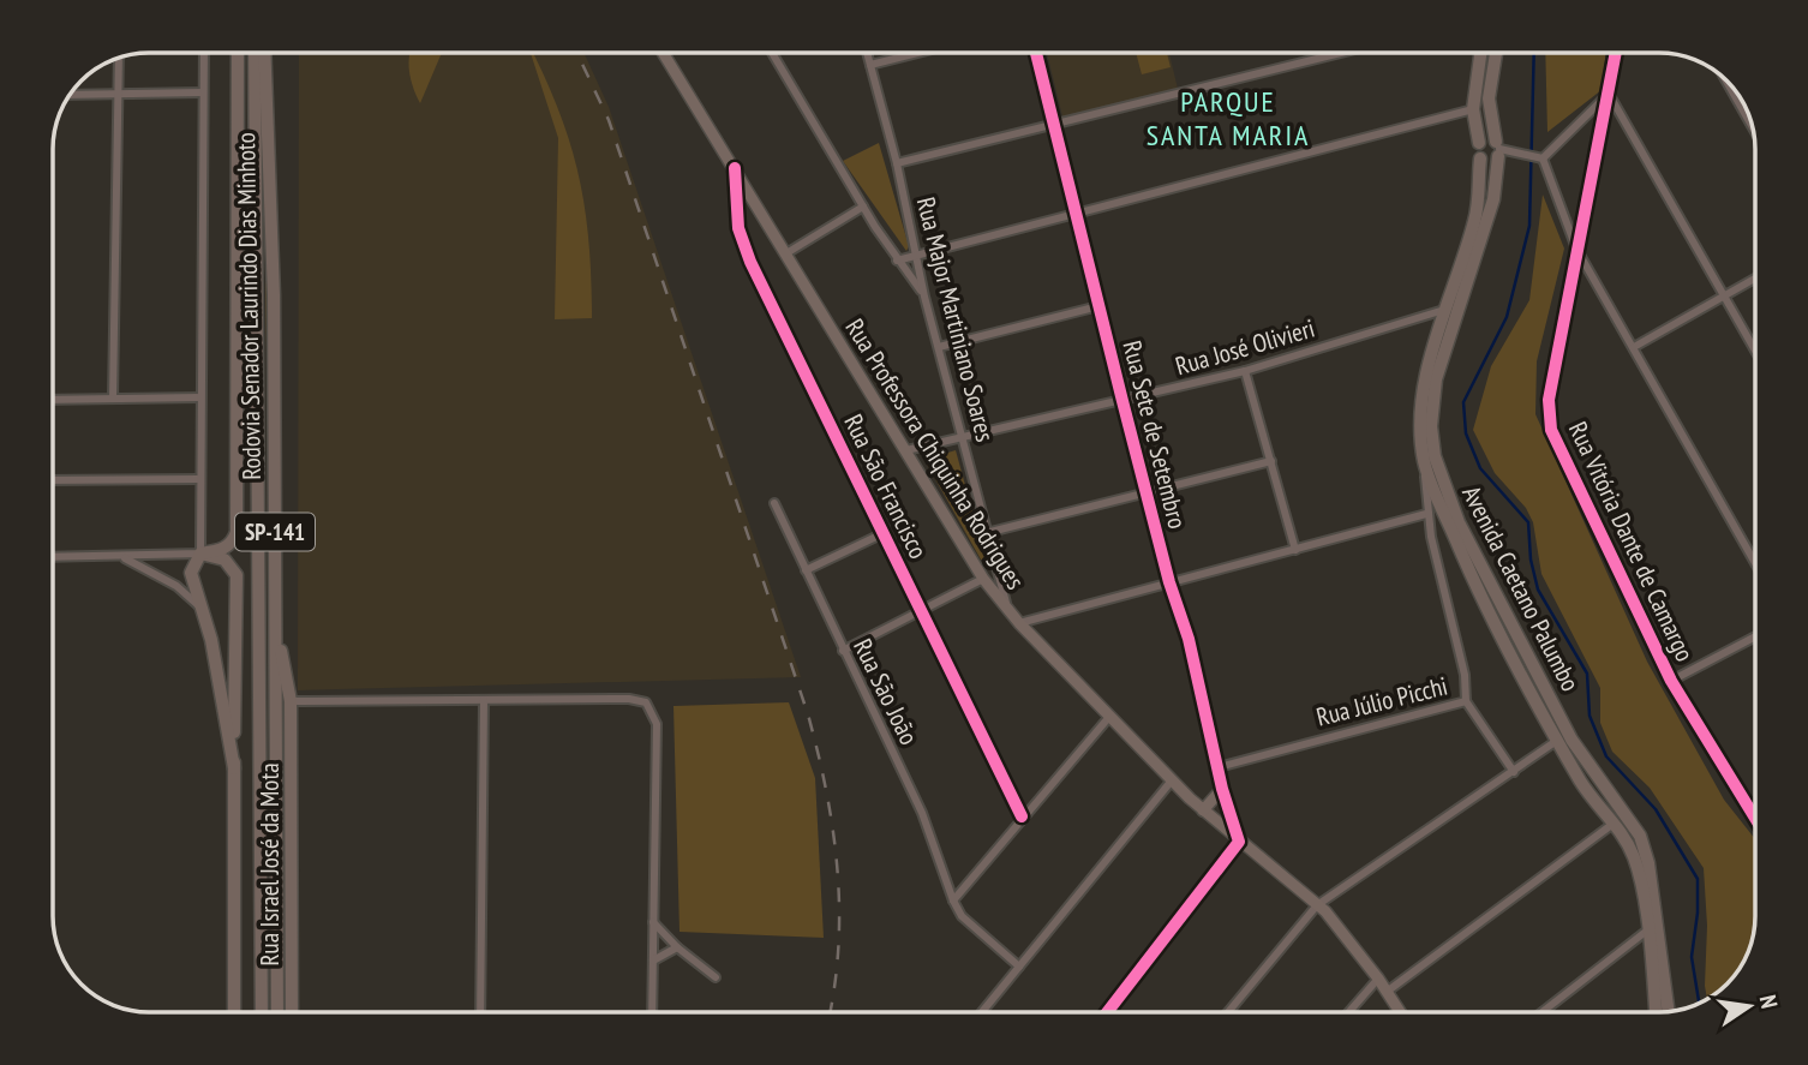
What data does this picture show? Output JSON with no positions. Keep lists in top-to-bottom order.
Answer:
{
  "streets": {
    "main road": [
      "Rodovia Senador Laurindo Dias Minhoto",
      "Rua Professora Chiquinha Rodrigues",
      "SP-141",
      "Avenida Caetano Palumbo",
      "Rua Israel José da Mota"
    ],
    "street": [
      "Rua Major Martiniano Soares",
      "Rua José Olivieri",
      "Rua Sete de Setembro",
      "Rua São Francisco",
      "Rua Vitória Dante de Camargo",
      "Rua São João",
      "Rua Júlio Picchi"
    ]
  },
  "crossings": [
    ["Rodovia Senador Laurindo Dias Minhoto", "Rua Israel José da Mota"],
    ["Rua Major Martiniano Soares", "Rua José Olivieri"],
    ["Rua Major Martiniano Soares", "Rua Professora Chiquinha Rodrigues"],
    ["Rua José Olivieri", "Rua Sete de Setembro"],
    ["Rua José Olivieri", "Rua Professora Chiquinha Rodrigues"],
    ["Rua José Olivieri", "Avenida Caetano Palumbo"],
    ["Rua Sete de Setembro", "Rua Professora Chiquinha Rodrigues"],
    ["Rua Sete de Setembro", "Rua Júlio Picchi"],
    ["Rua Professora Chiquinha Rodrigues", "Rua São Francisco"],
    ["Avenida Caetano Palumbo", "Rua Júlio Picchi"]
  ],
  "districts": ["PARQUE SANTA MARIA"],
  "north": "right"
}
